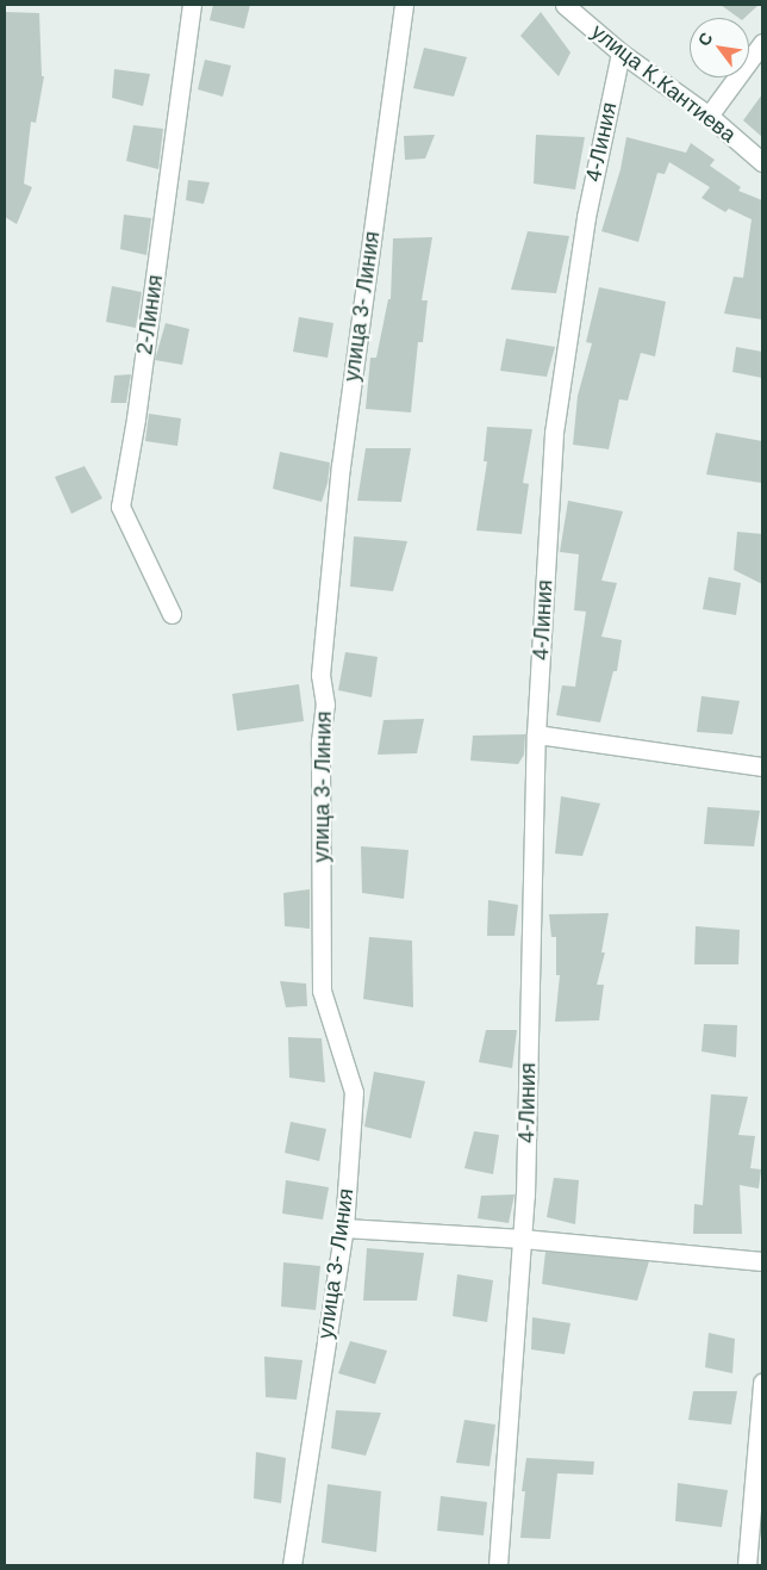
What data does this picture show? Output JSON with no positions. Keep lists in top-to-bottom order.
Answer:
{
  "streets": {
    "street": [
      "улица К.Кантиева",
      "4-Линия",
      "улица 3- Линия",
      "2-Линия"
    ]
  },
  "crossings": [
    ["улица К.Кантиева", "4-Линия"]
  ],
  "north": "top left"
}
